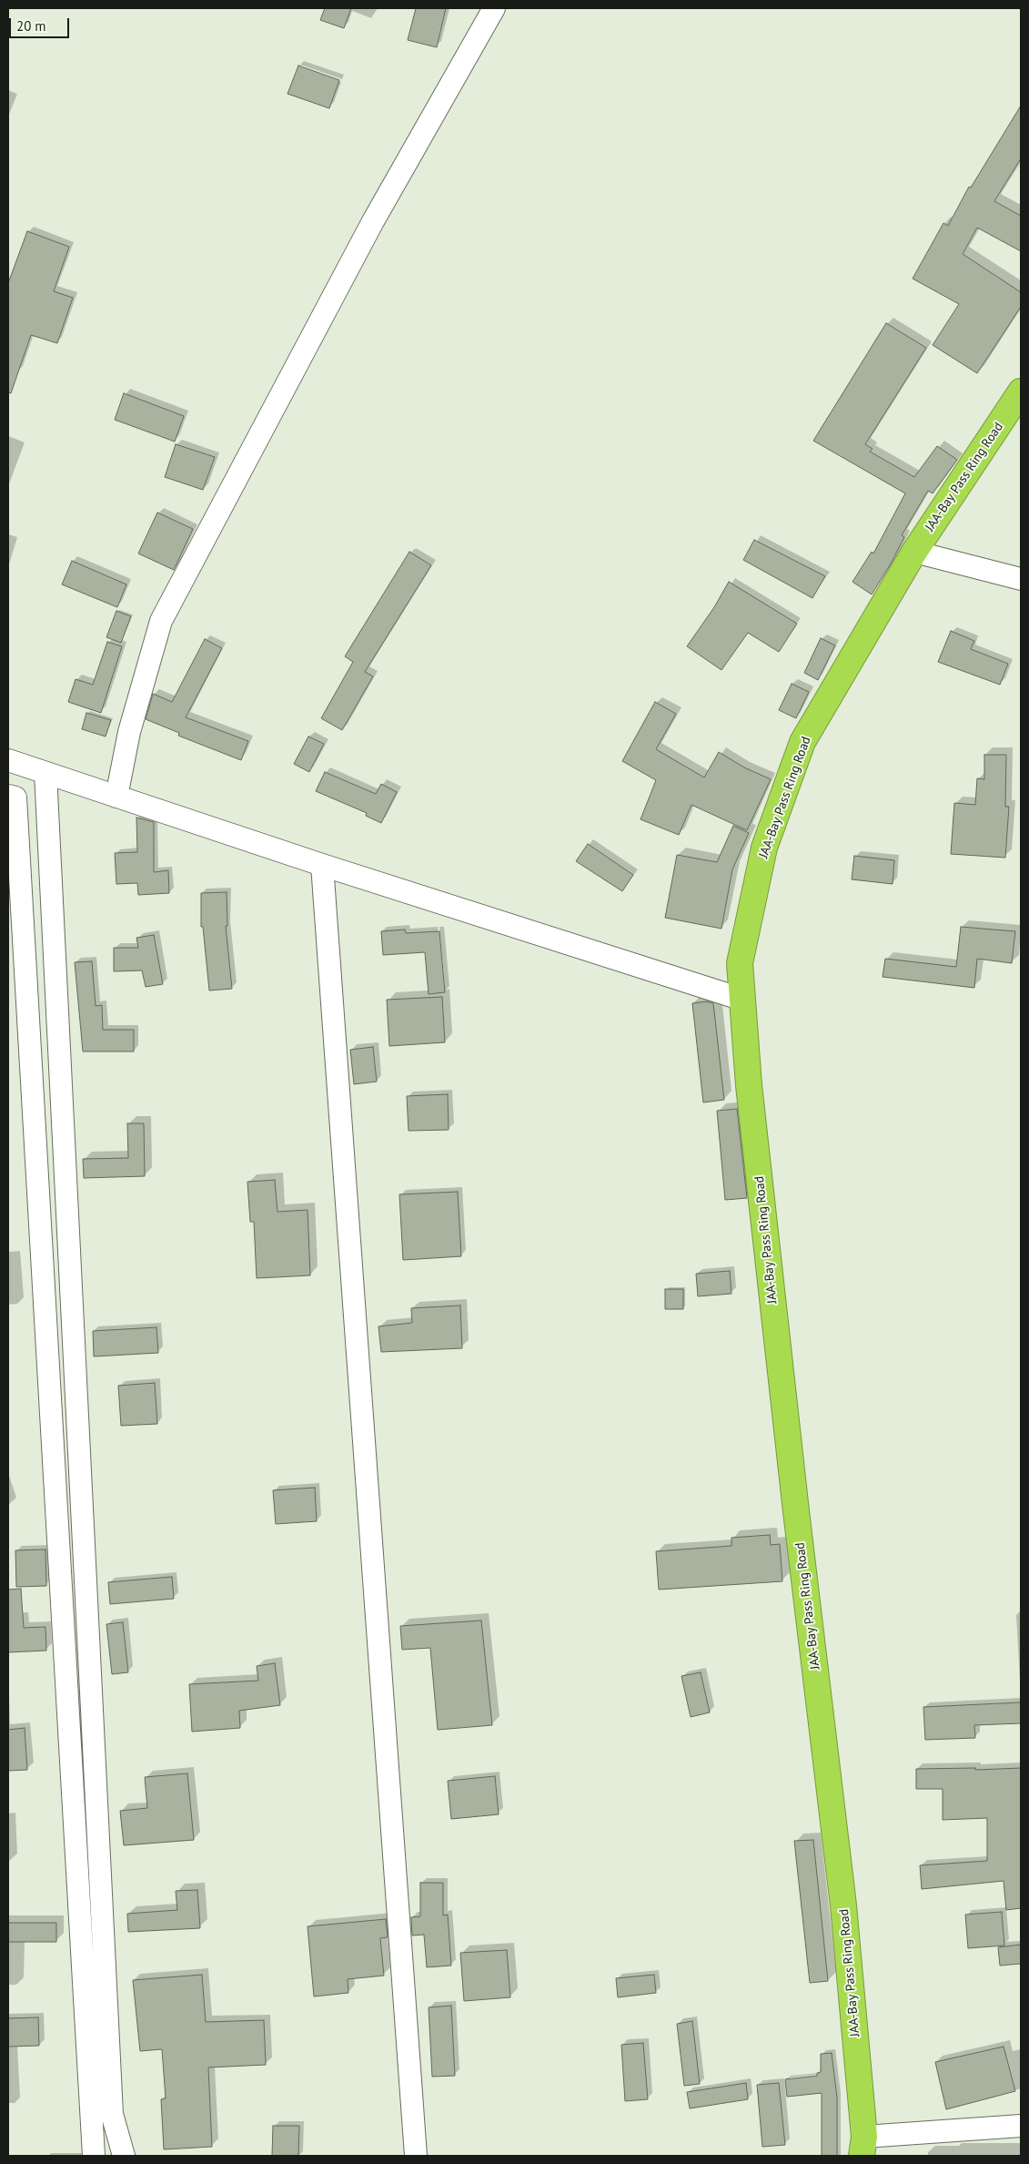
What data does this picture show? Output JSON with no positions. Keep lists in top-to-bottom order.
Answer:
{
  "streets": {
    "highway": ["JAA-Bay Pass Ring Road"]
  },
  "scale_bar": "20 m"
}
